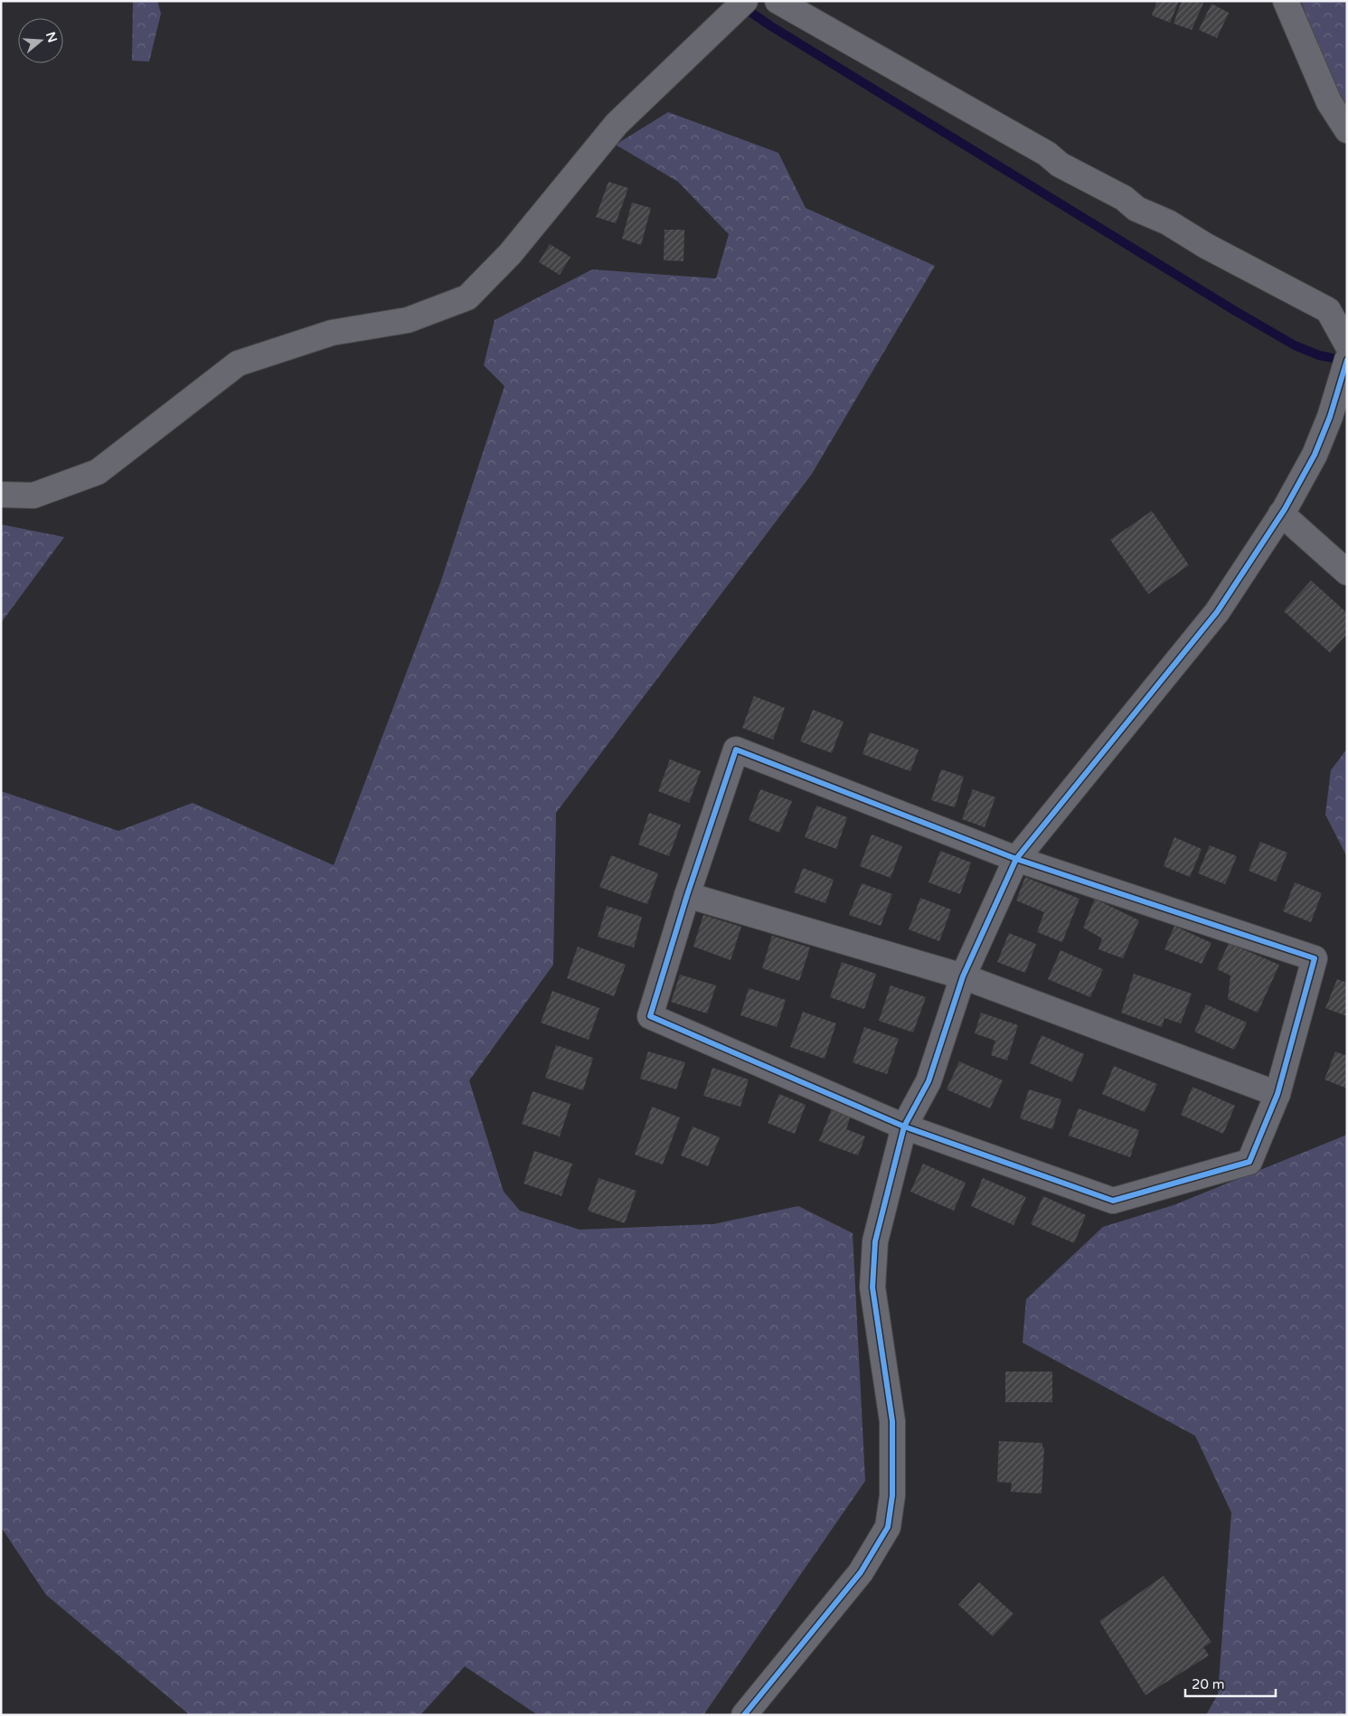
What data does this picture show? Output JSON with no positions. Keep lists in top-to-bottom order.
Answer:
{
  "scale_bar": "20 m",
  "north": "right"
}
